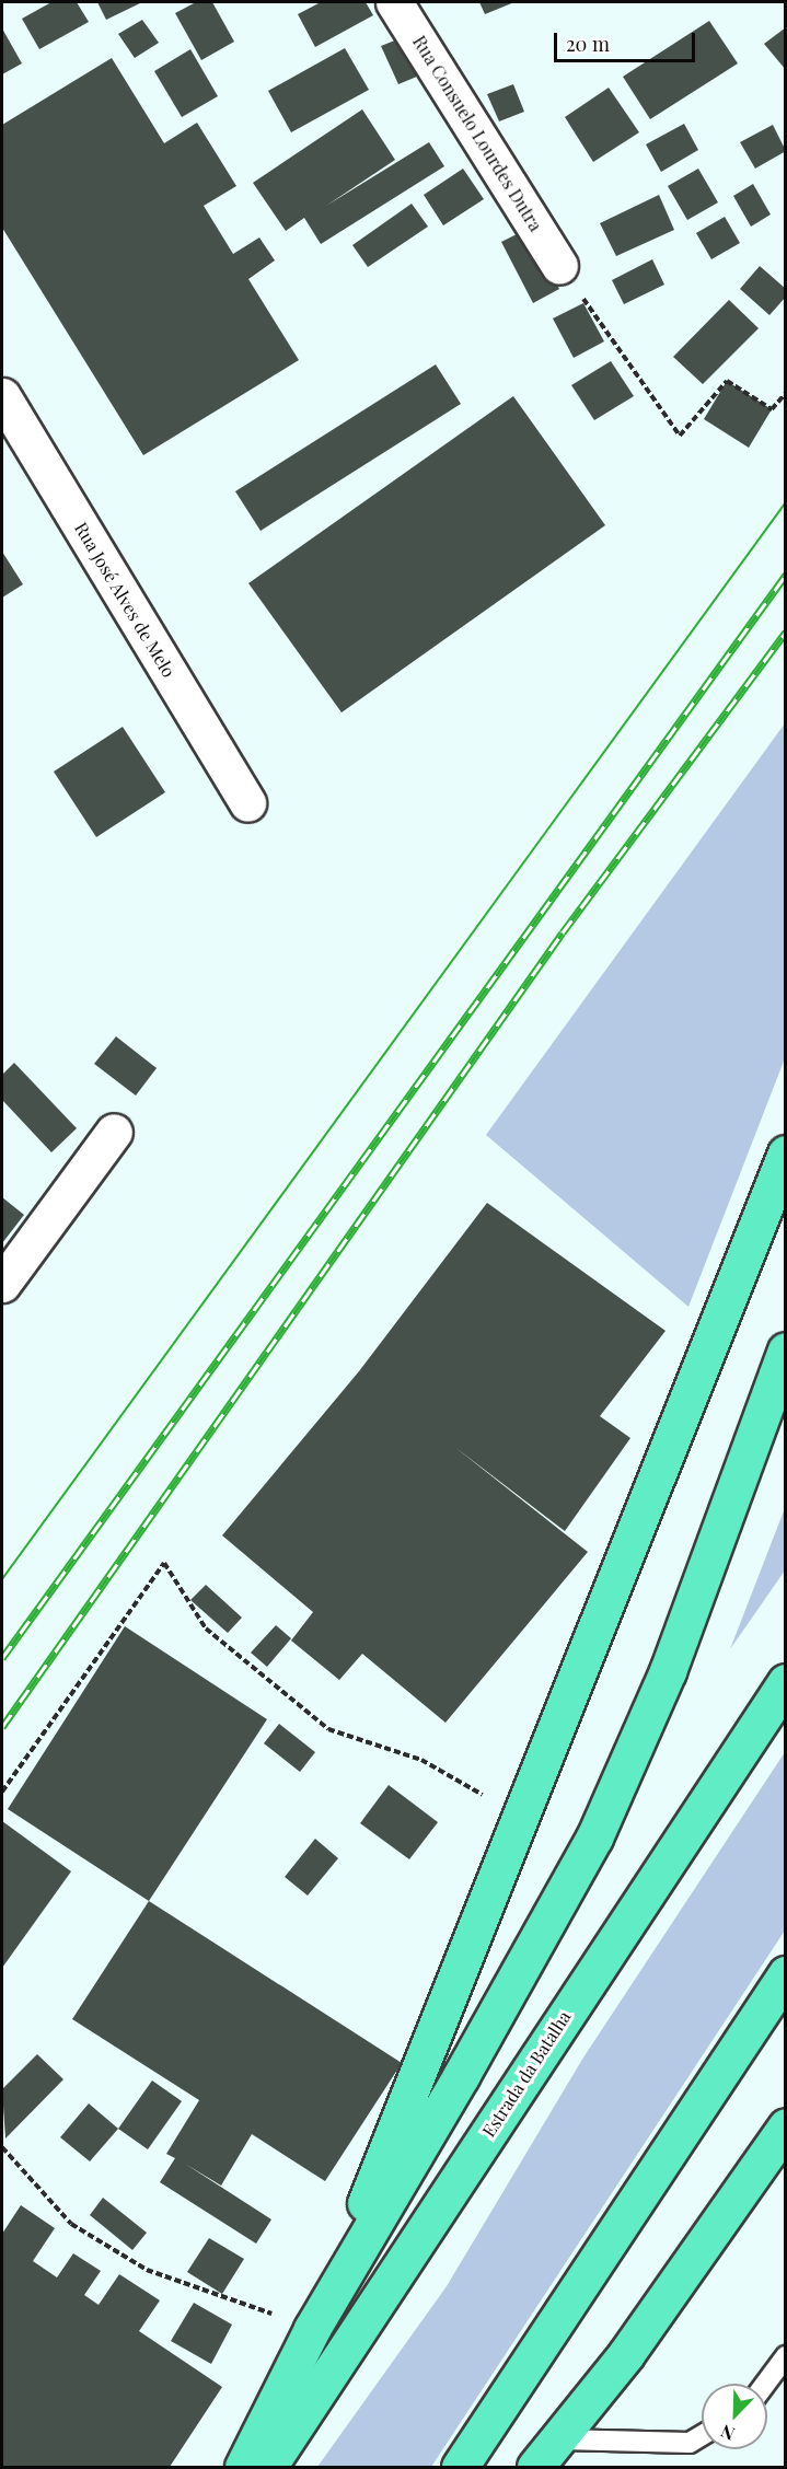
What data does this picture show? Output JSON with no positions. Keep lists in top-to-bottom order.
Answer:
{
  "streets": {
    "highway": ["Estrada da Batalha"],
    "street": ["Rua Consuelo Lourdes Dutra", "Rua José Alves de Melo"]
  },
  "scale_bar": "20 m",
  "north": "bottom left"
}
